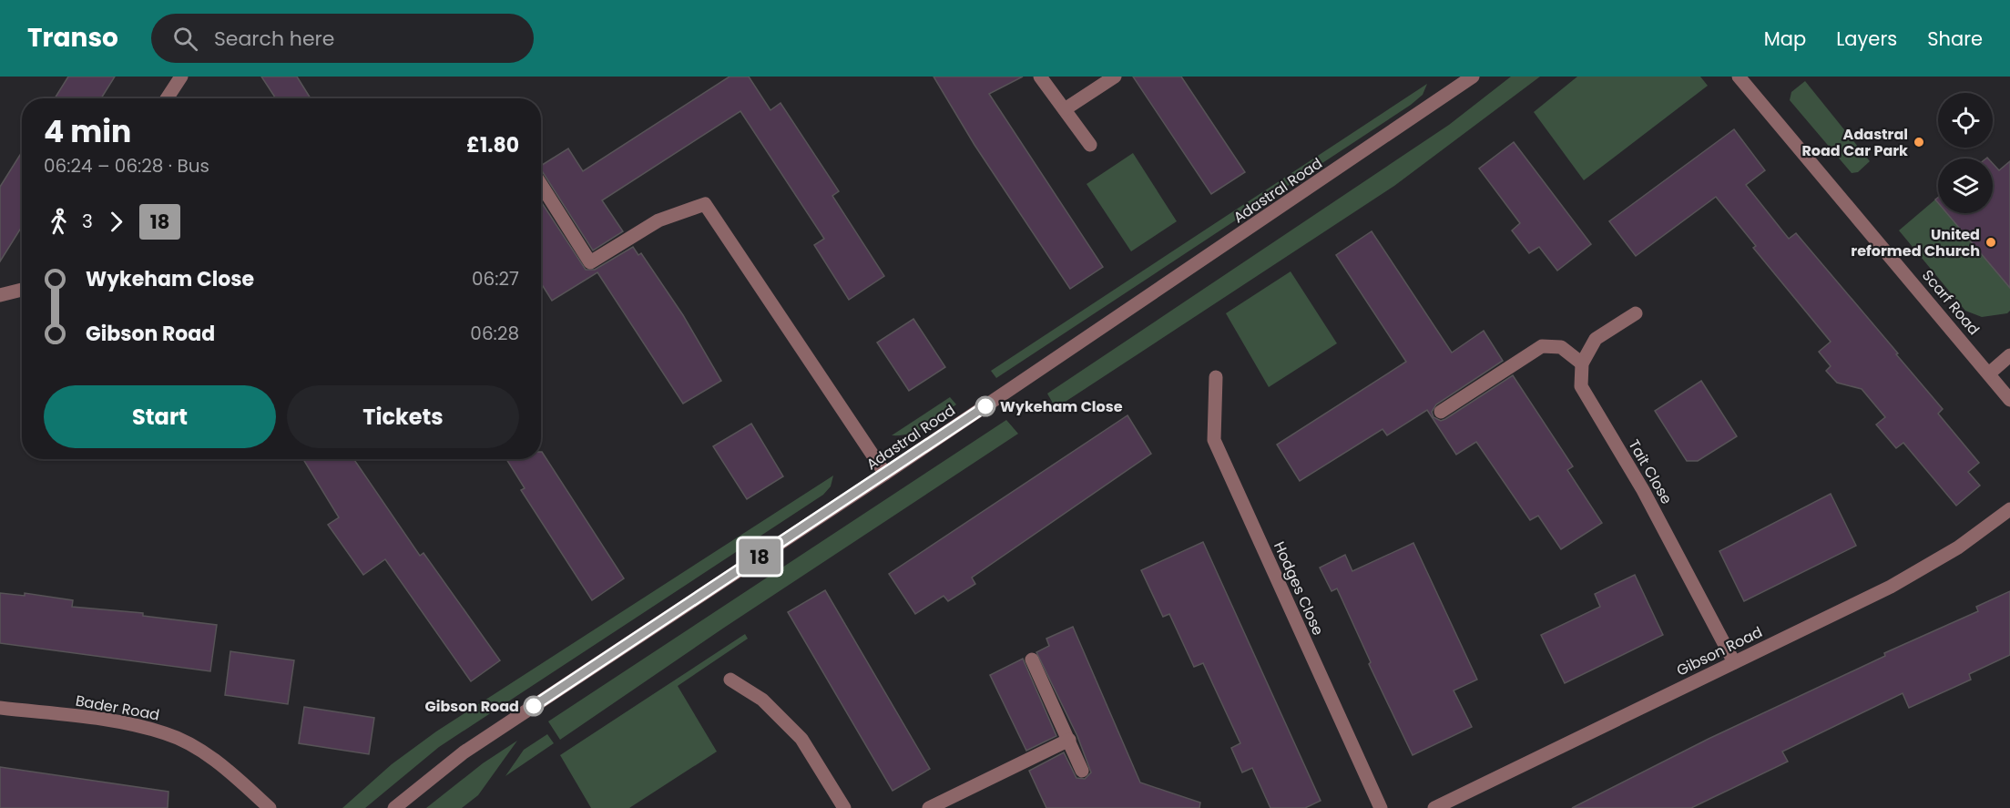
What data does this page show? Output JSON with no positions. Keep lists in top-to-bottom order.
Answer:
{
  "streets": {
    "street": [
      "Adastral Road",
      "Scarf Road",
      "Tait Close",
      "Hodges Close",
      "Gibson Road",
      "Bader Road"
    ]
  },
  "crossings": [
    ["Tait Close", "Gibson Road"]
  ],
  "places": [
    "Adastral Road Car Park",
    "United reformed Church",
    "Wykeham Close",
    "Gibson Road"
  ],
  "lines": ["bus line 18"],
  "page": {
    "header": "Transo",
    "search": "Search here",
    "nav": ["Map", "Layers", "Share"],
    "on_map": "18",
    "heading": ["4 min", "06:24 – 06:28 · Bus", "£1.80"],
    "legs": ["3", "18"],
    "list": [
      {
        "name": "Wykeham Close",
        "value": "06:27"
      },
      {
        "name": "Gibson Road",
        "value": "06:28"
      }
    ],
    "buttons": ["Start", "Tickets"]
  }
}
